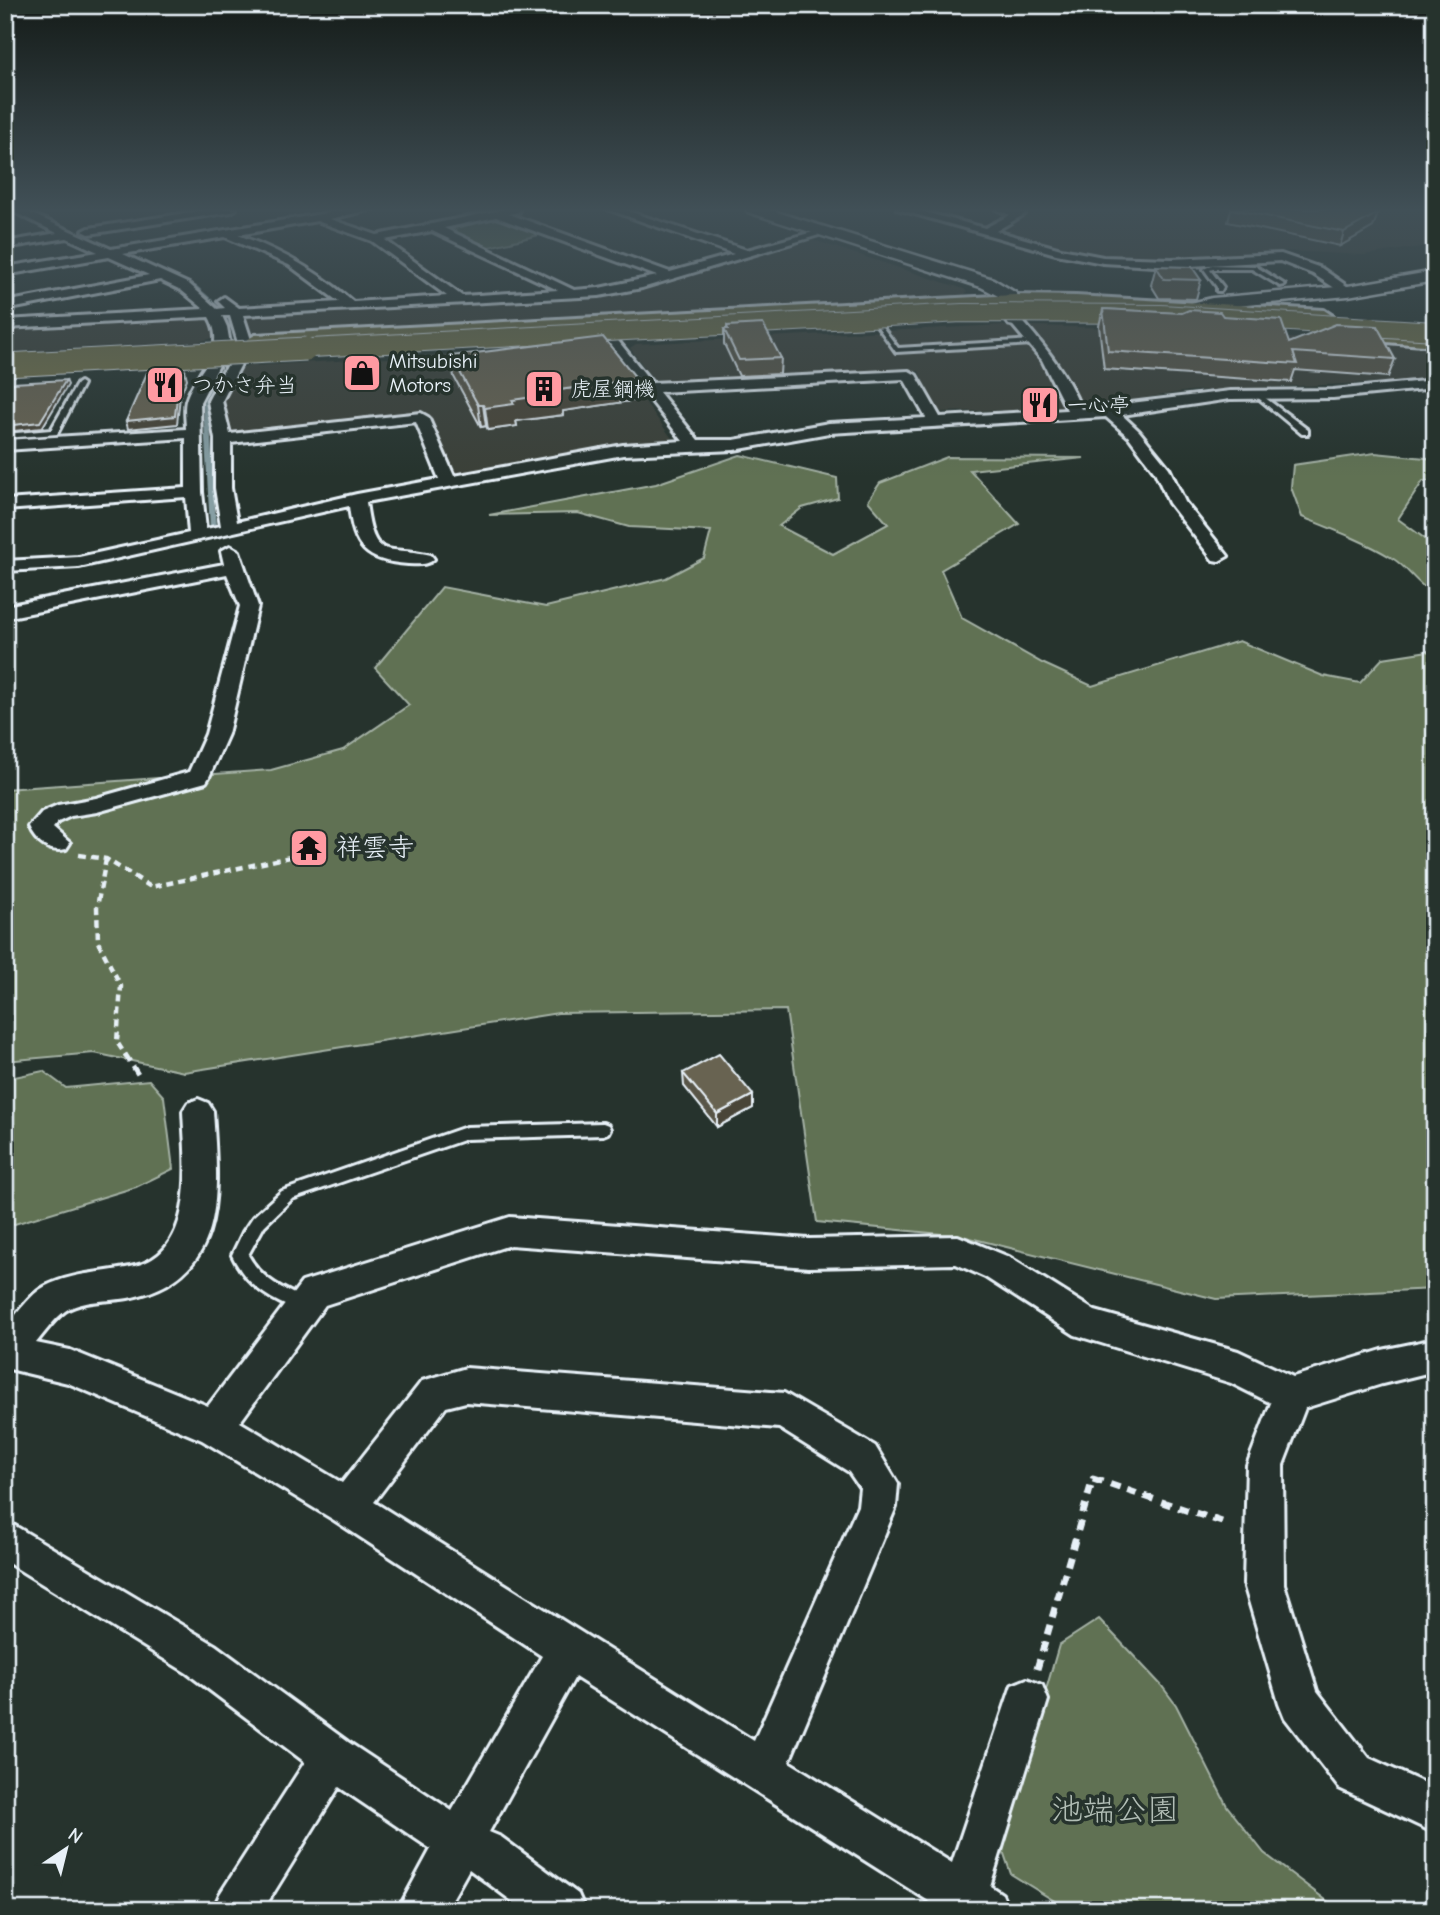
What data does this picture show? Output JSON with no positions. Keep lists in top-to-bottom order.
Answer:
{
  "parks": ["池端公園"],
  "places": {
    "shop": ["Mitsubishi Motors"],
    "restaurant": ["つかさ弁当", "一心亭"],
    "building": ["虎屋鋼機"],
    "temple": ["祥雲寺"]
  },
  "north": "top right"
}
